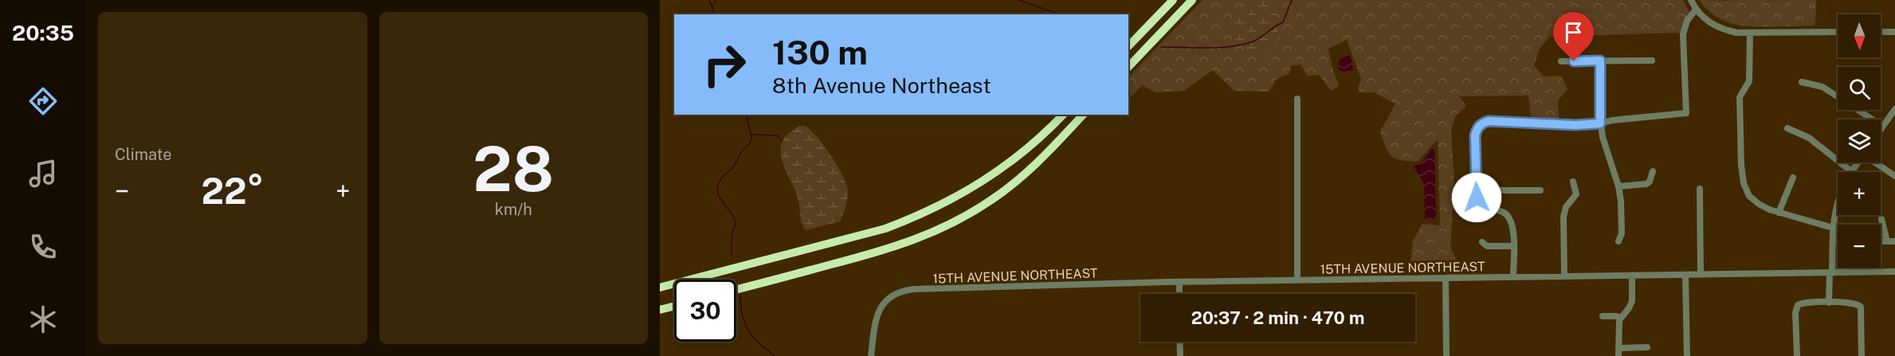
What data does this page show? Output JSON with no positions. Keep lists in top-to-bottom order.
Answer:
{
  "streets": {
    "street": ["15TH AVENUE NORTHEAST"]
  },
  "north": "bottom",
  "page": {
    "tabs": "20:35",
    "tile": [
      "Climate",
      ["28", "km/h"]
    ],
    "map_buttons": ["+", "−"],
    "turn": ["130 m", "8th Avenue Northeast"],
    "heat": ["−", "22°", "+"],
    "limit": "30",
    "trip": "20:37 · 2 min · 470 m"
  }
}
